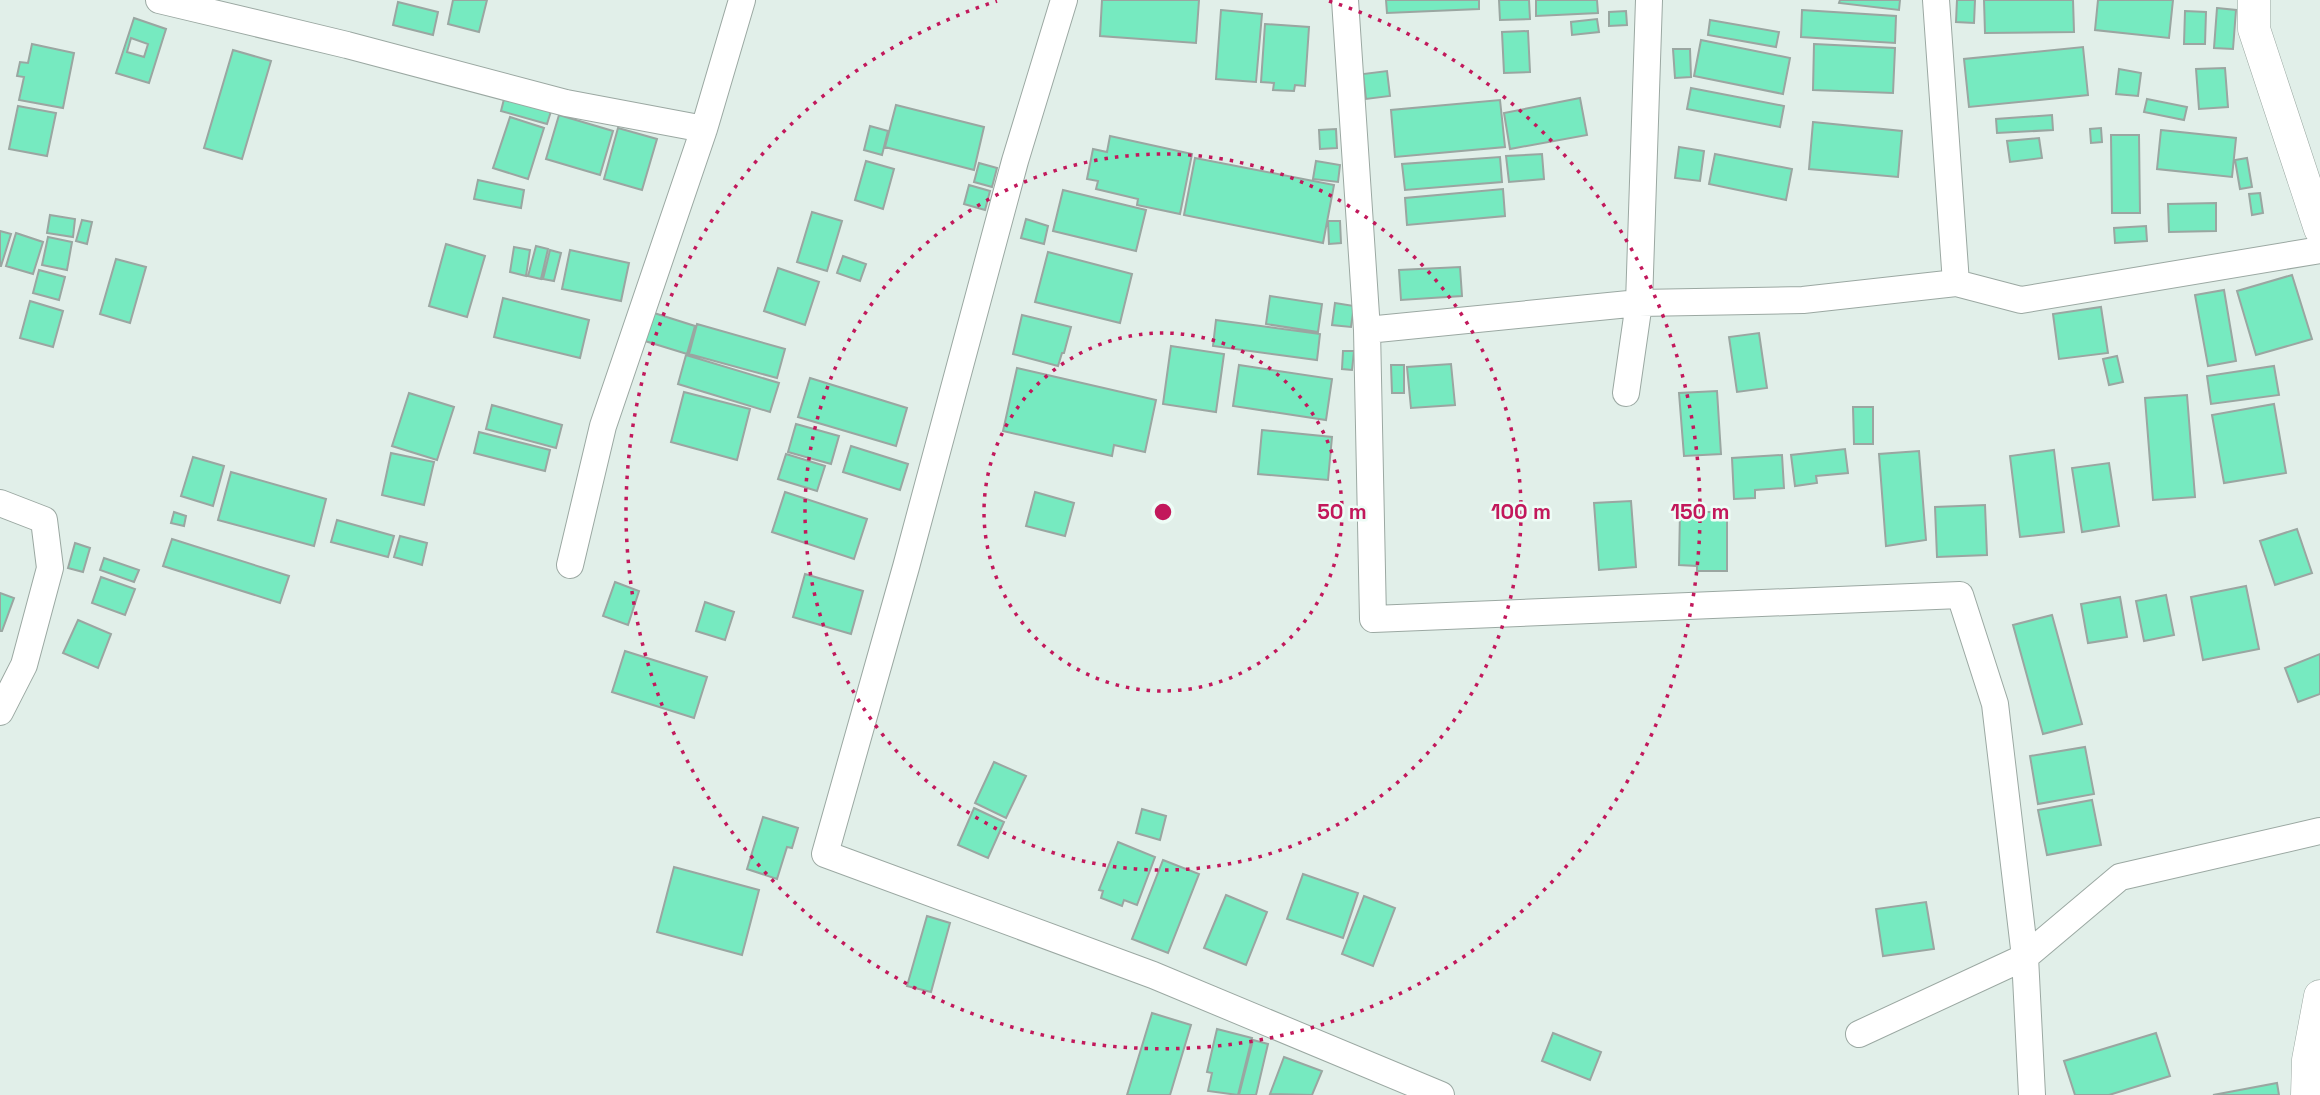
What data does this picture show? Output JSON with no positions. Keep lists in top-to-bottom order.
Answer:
{
  "rings": ["50 m", "100 m", "150 m"]
}
